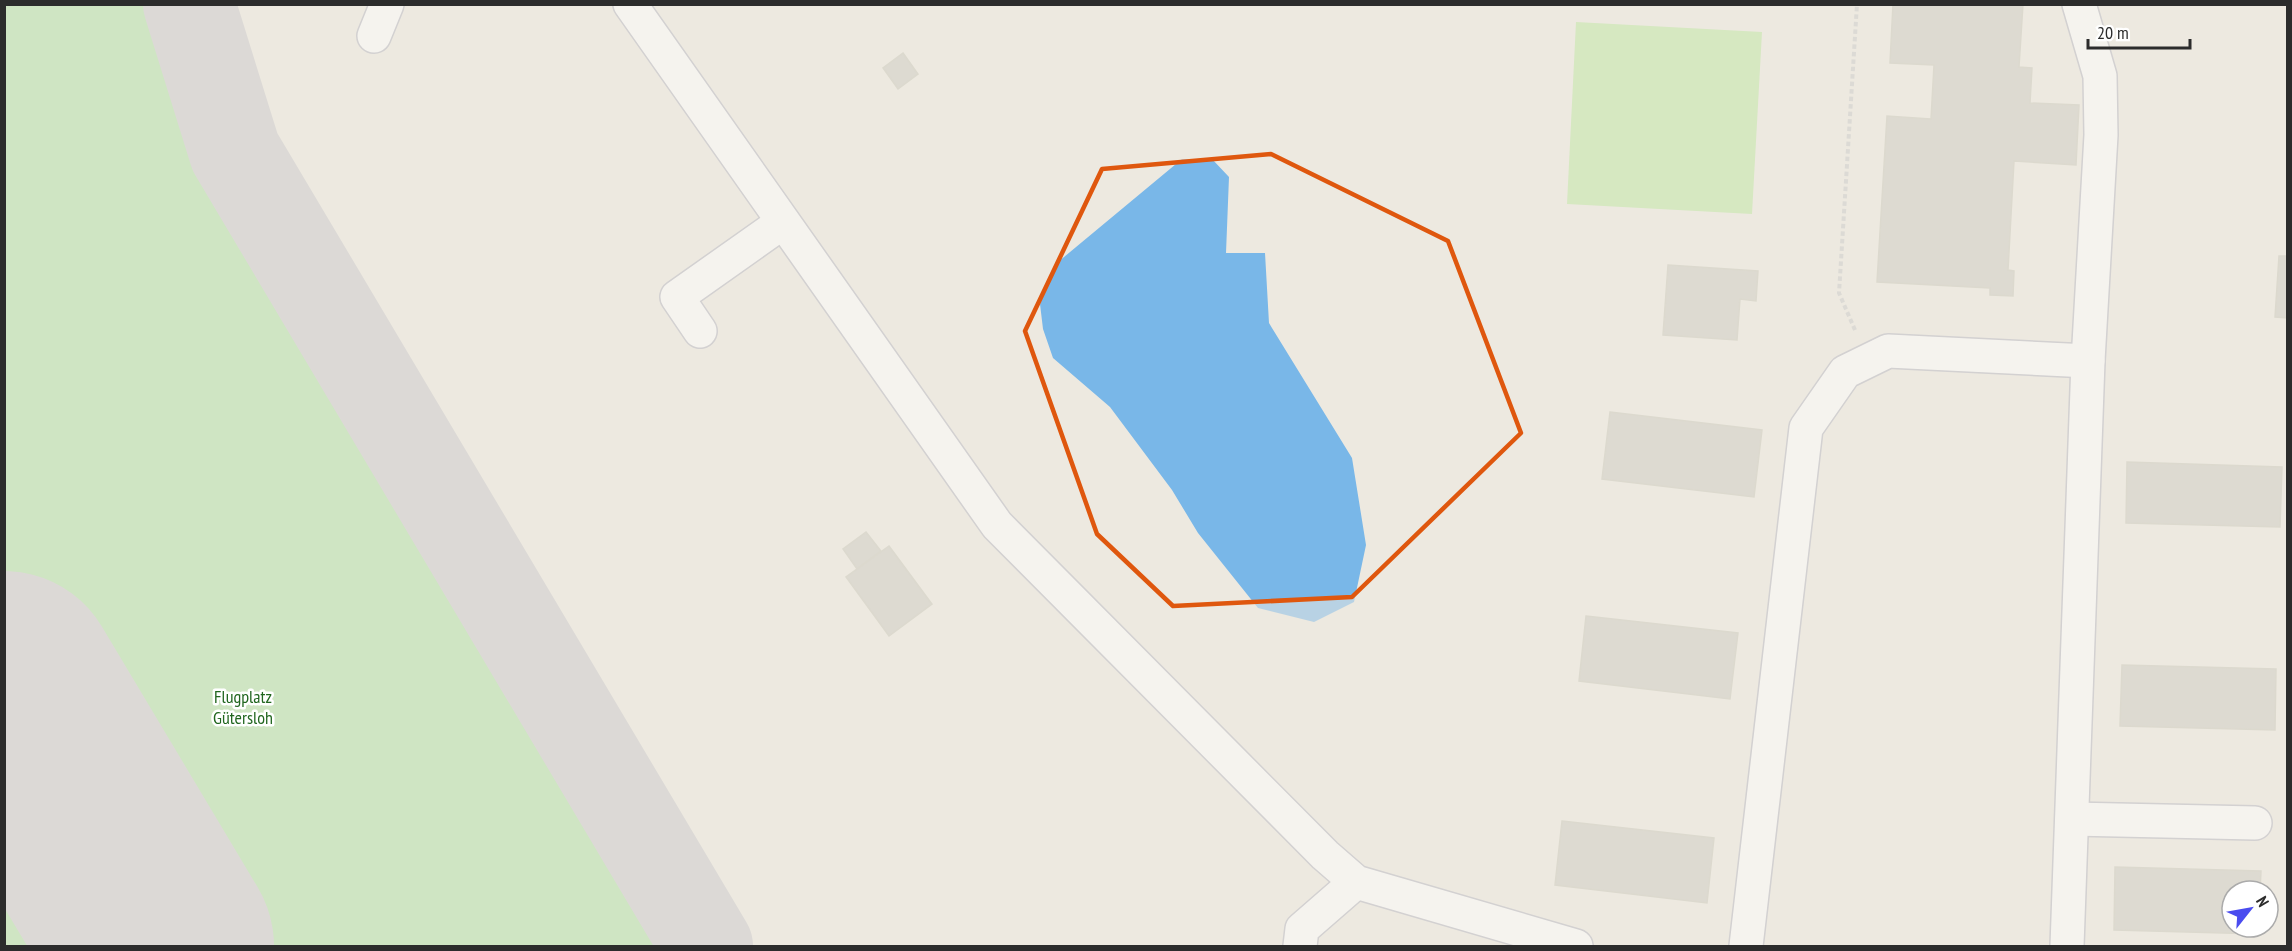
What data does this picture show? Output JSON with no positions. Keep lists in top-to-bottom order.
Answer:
{
  "parks": ["Flugplatz Gütersloh"],
  "scale_bar": "20 m",
  "north": "top right"
}
